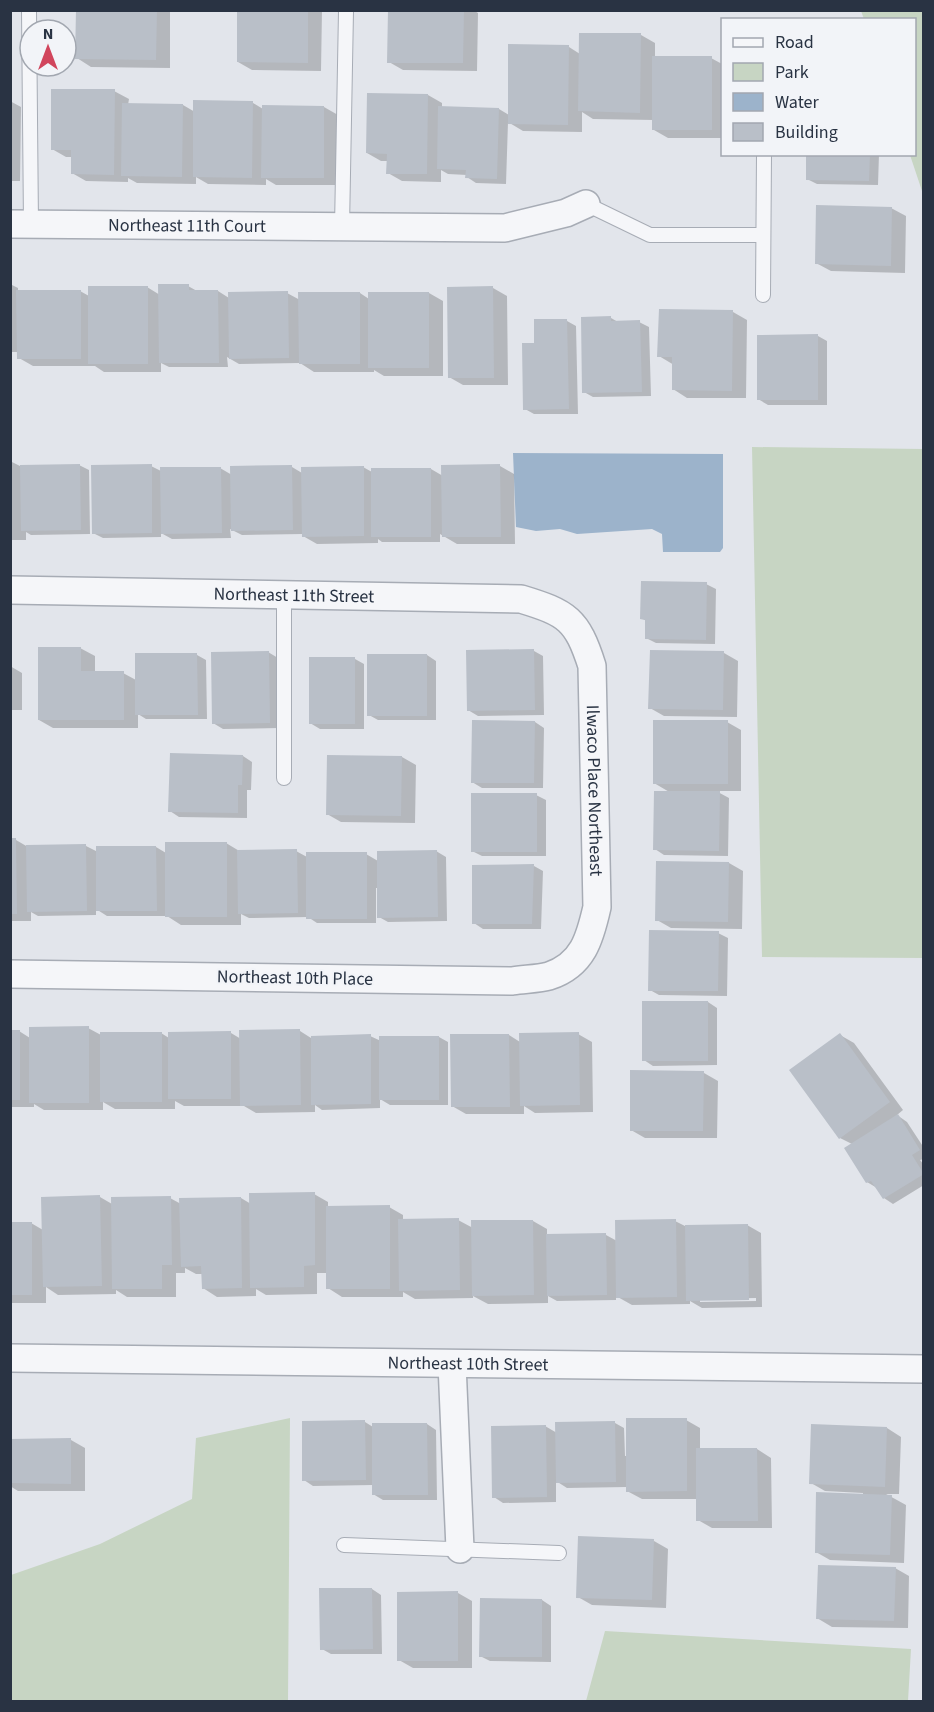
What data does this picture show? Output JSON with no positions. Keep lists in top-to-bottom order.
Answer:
{
  "streets": {
    "street": [
      "Northeast 11th Court",
      "Northeast 11th Street",
      "Ilwaco Place Northeast",
      "Northeast 10th Place",
      "Northeast 10th Street"
    ]
  },
  "crossings": [
    ["Northeast 11th Street", "Ilwaco Place Northeast"],
    ["Ilwaco Place Northeast", "Northeast 10th Place"]
  ],
  "legend": [
    "Road",
    "Park",
    "Water",
    "Building"
  ],
  "north": "top"
}
